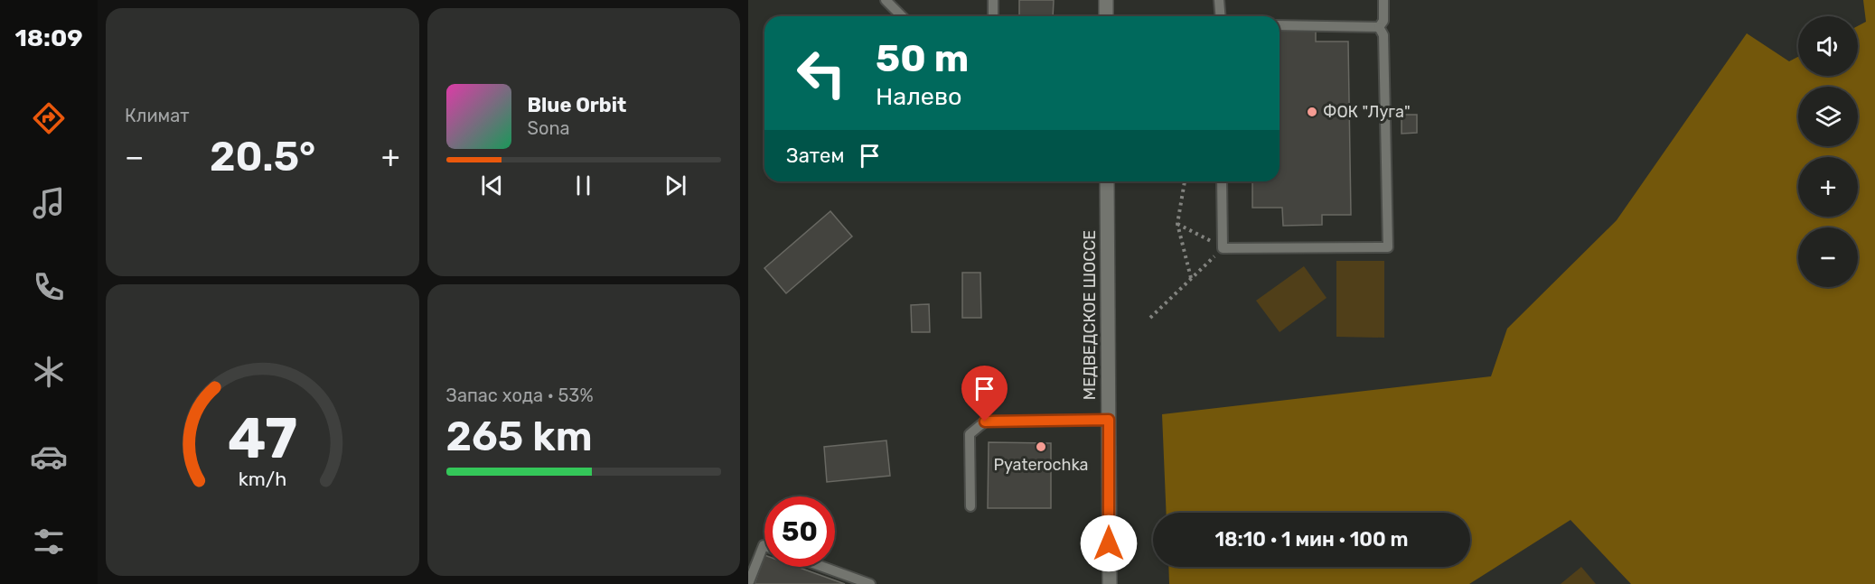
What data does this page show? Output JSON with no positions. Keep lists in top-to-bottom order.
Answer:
{
  "streets": {
    "main road": ["МЕДВЕДСКОЕ ШОССЕ"]
  },
  "places": ["ФОК \"Луга\"", "Pyaterochka"],
  "page": {
    "tabs": "18:09",
    "tile": [
      "Климат",
      ["Запас хода · 53%", "265 km"]
    ],
    "map_buttons": ["+", "−"],
    "turn": ["50 m", "Налево"],
    "song": ["Blue Orbit", "Sona"],
    "then": "Затем",
    "heat": ["−", "20.5°", "+"],
    "limit": "50",
    "trip": "18:10 · 1 мин · 100 m",
    "gauge": ["47", "km/h"]
  }
}
